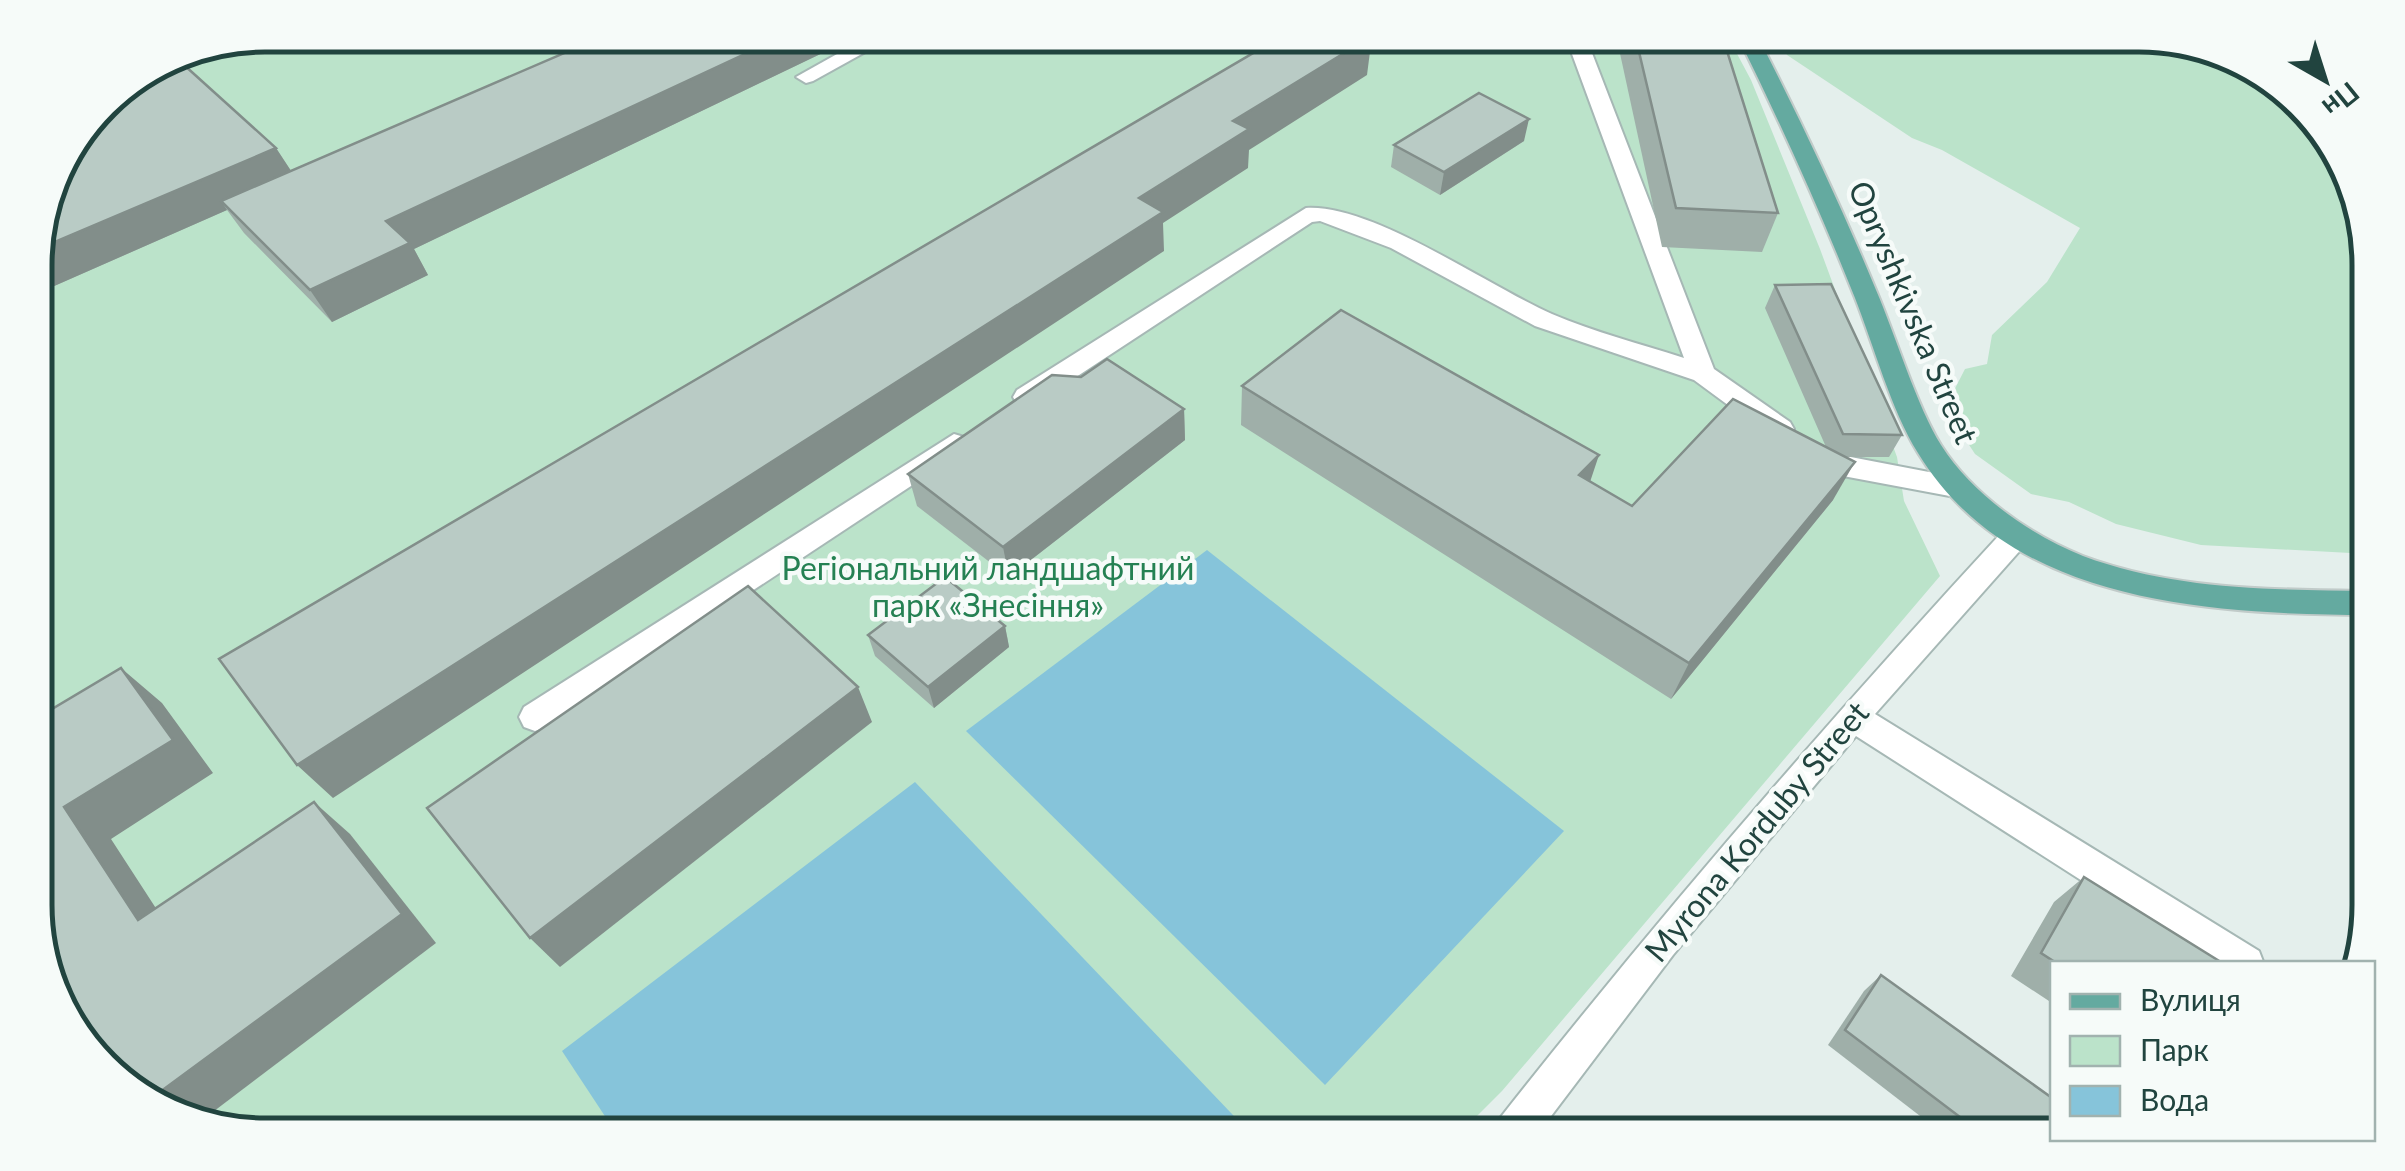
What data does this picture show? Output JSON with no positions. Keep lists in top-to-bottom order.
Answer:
{
  "streets": {
    "main road": ["Opryshkivska Street"],
    "street": ["Myrona Korduby Street"]
  },
  "crossings": [
    ["Opryshkivska Street", "Myrona Korduby Street"]
  ],
  "parks": ["Регіональний ландшафтний парк «Знесіння»"],
  "legend": ["Вулиця", "Парк", "Вода"],
  "north": "bottom right"
}
